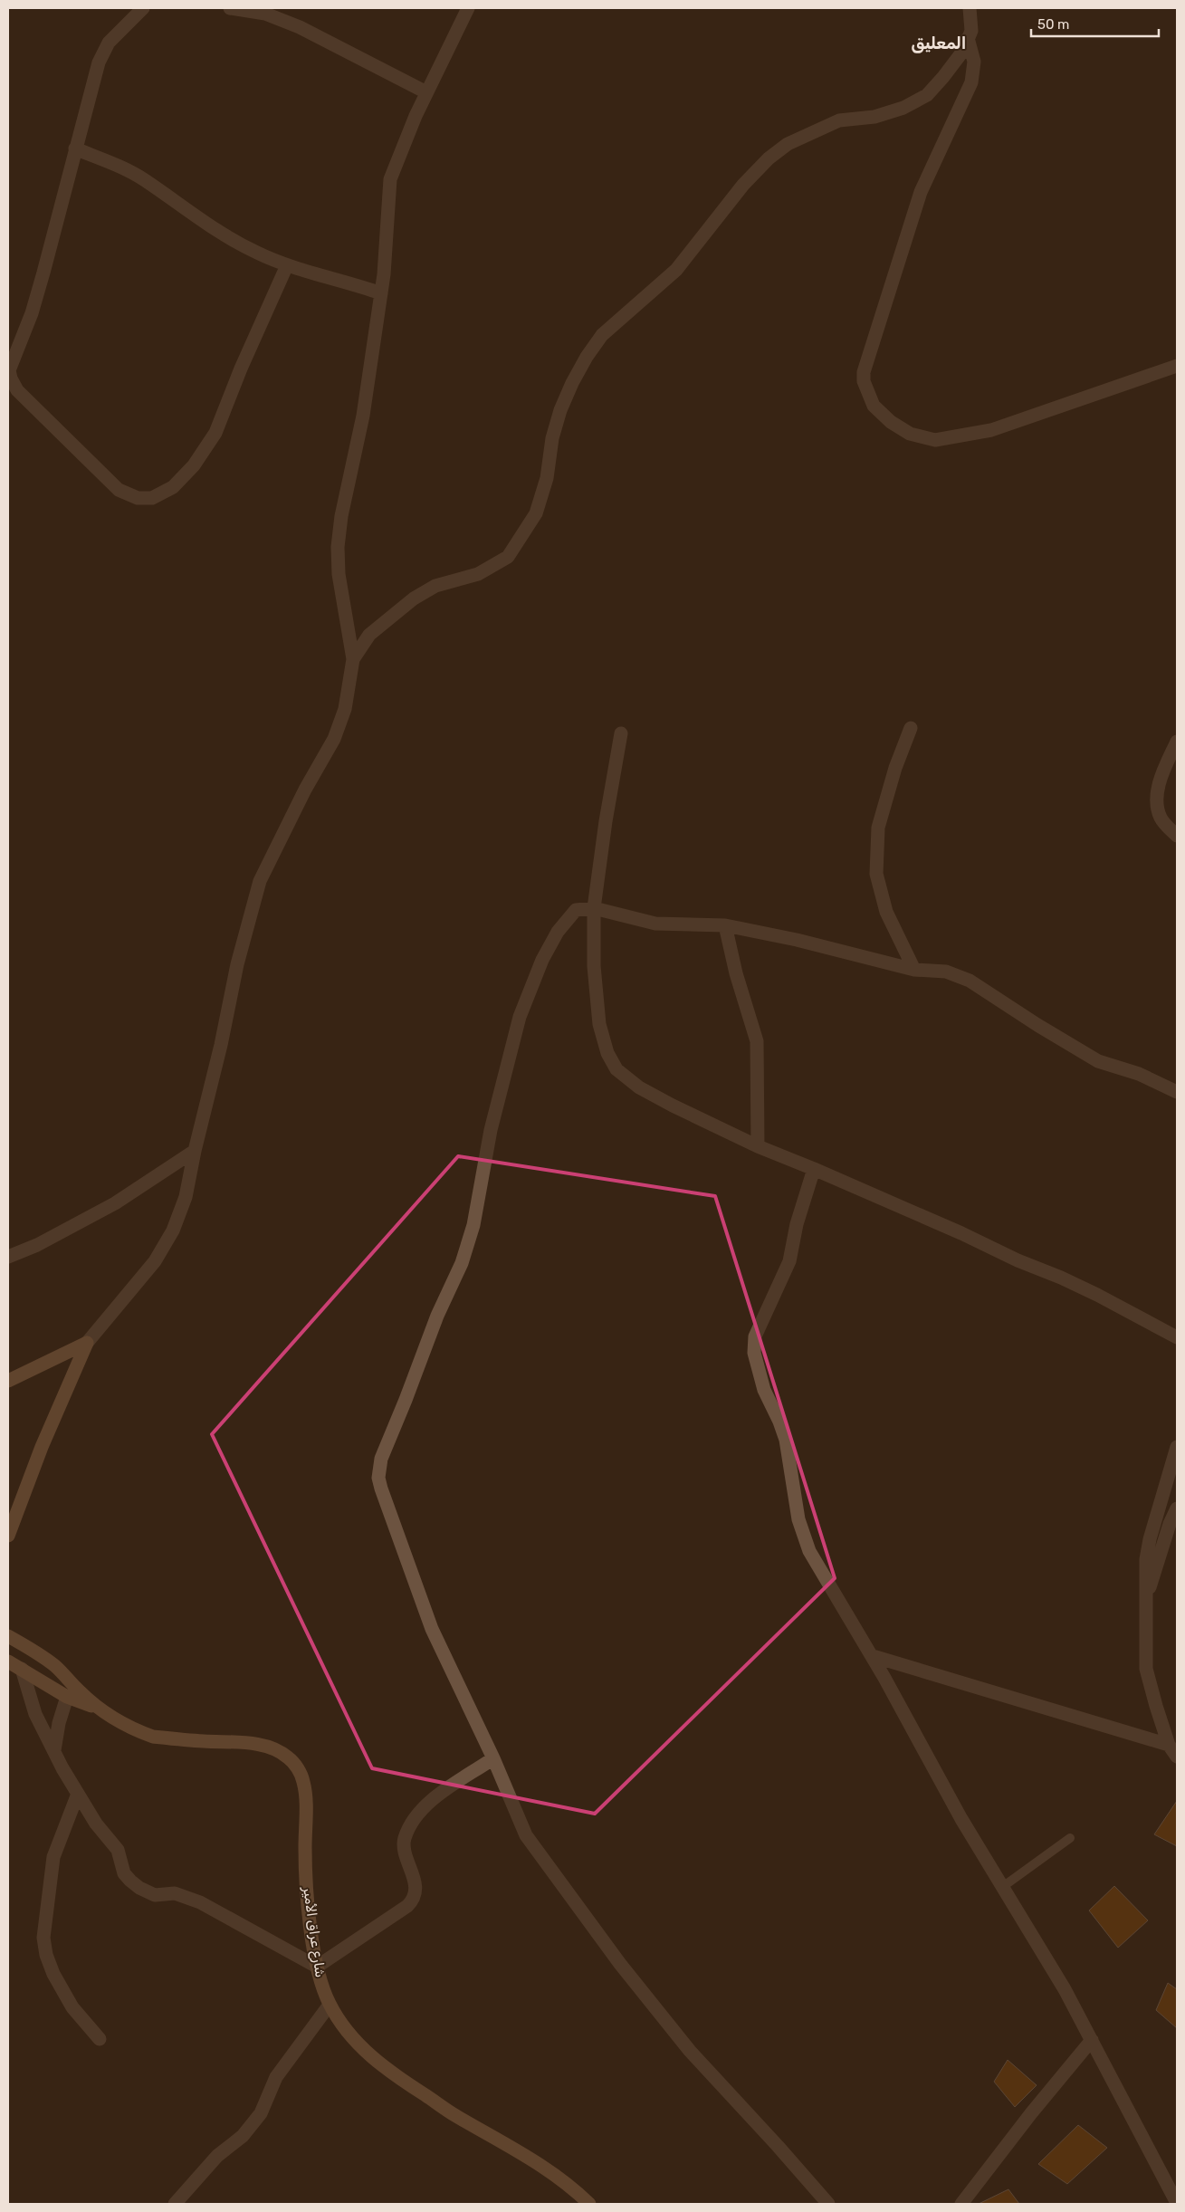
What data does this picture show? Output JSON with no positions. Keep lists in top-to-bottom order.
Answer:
{
  "streets": {
    "main road": ["شارع عراق الأمير"]
  },
  "districts": ["المعليق"],
  "scale_bar": "50 m"
}
